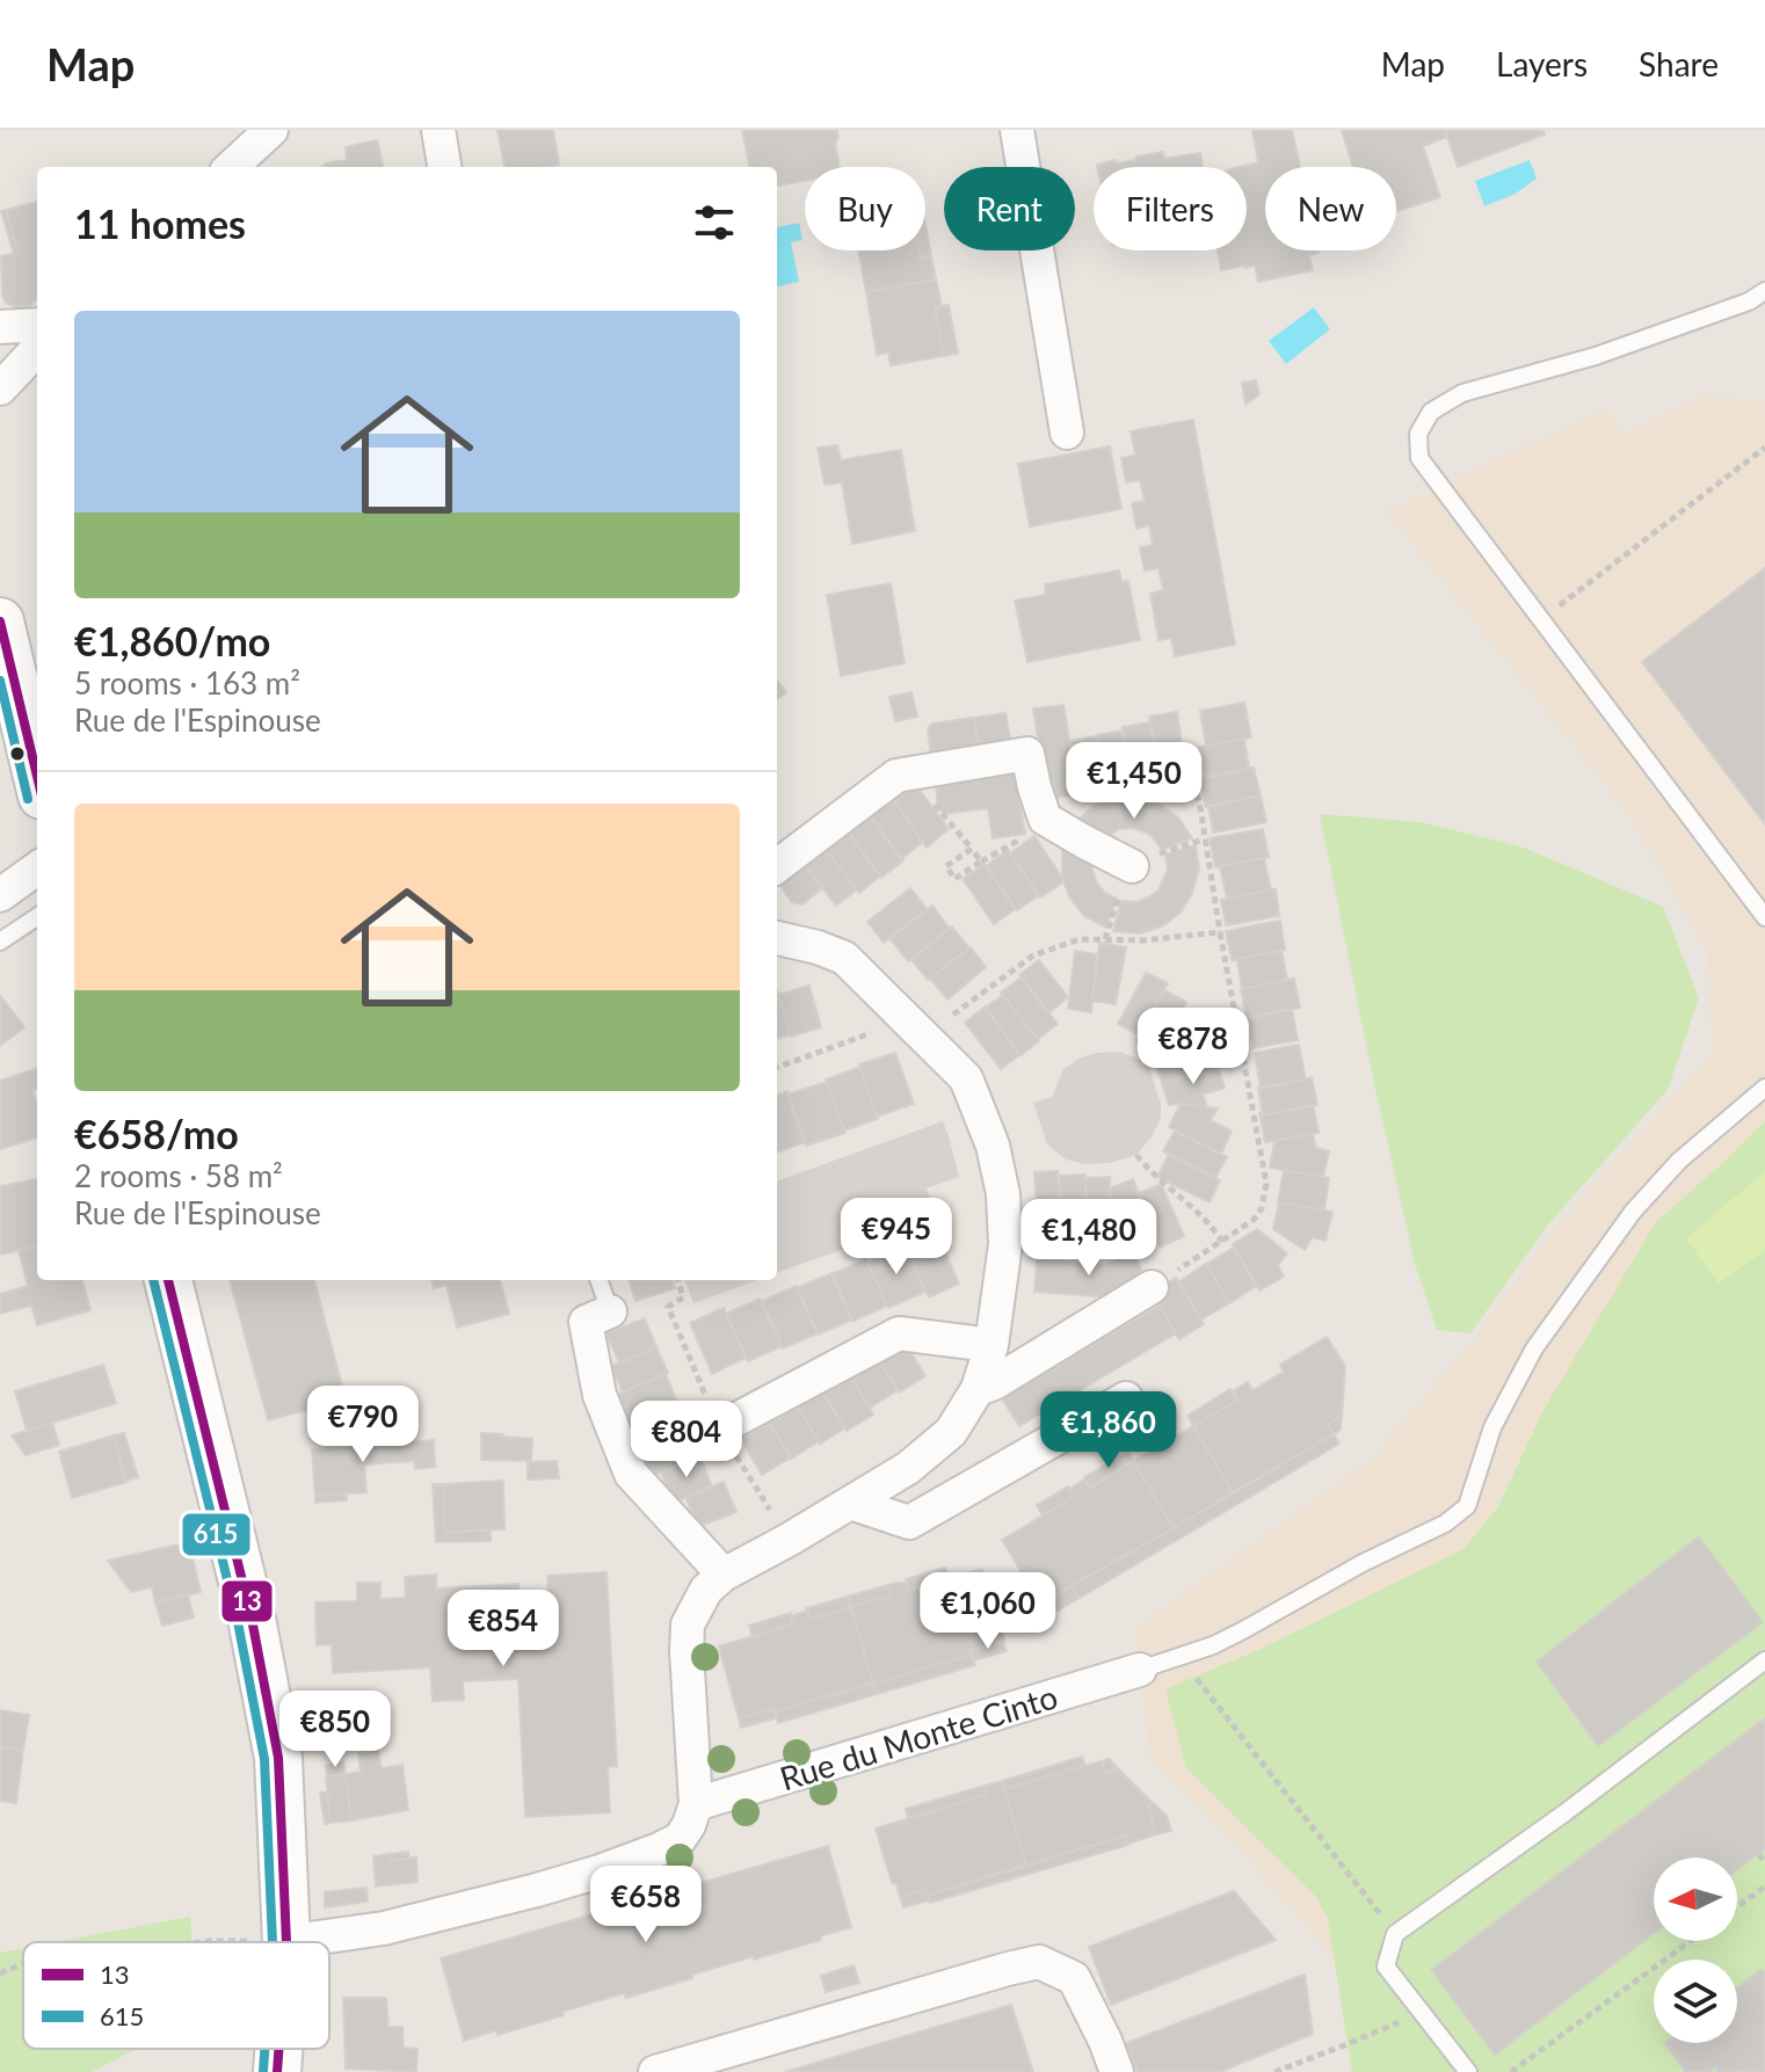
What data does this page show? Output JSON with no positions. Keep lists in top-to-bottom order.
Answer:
{
  "streets": {
    "street": ["Rue du Monte Cinto"]
  },
  "lines": ["transit line 13", "transit line 615"],
  "legend": ["13", "615"],
  "north": "left",
  "page": {
    "header": "Map",
    "nav": ["Map", "Layers", "Share"],
    "chip": [
      "Buy",
      "Rent",
      "Filters",
      "New"
    ],
    "heading": "11 homes",
    "list": [
      {
        "name": "€1,860/mo",
        "note": "5 rooms · 163 m² · Rue de l'Espinouse"
      },
      {
        "name": "€658/mo",
        "note": "2 rooms · 58 m² · Rue de l'Espinouse"
      }
    ],
    "price": [
      "€1,450",
      "€878",
      "€945",
      "€1,480",
      "€790",
      "€1,860",
      "€804",
      "€1,060",
      "€854",
      "€850",
      "€658"
    ]
  }
}
